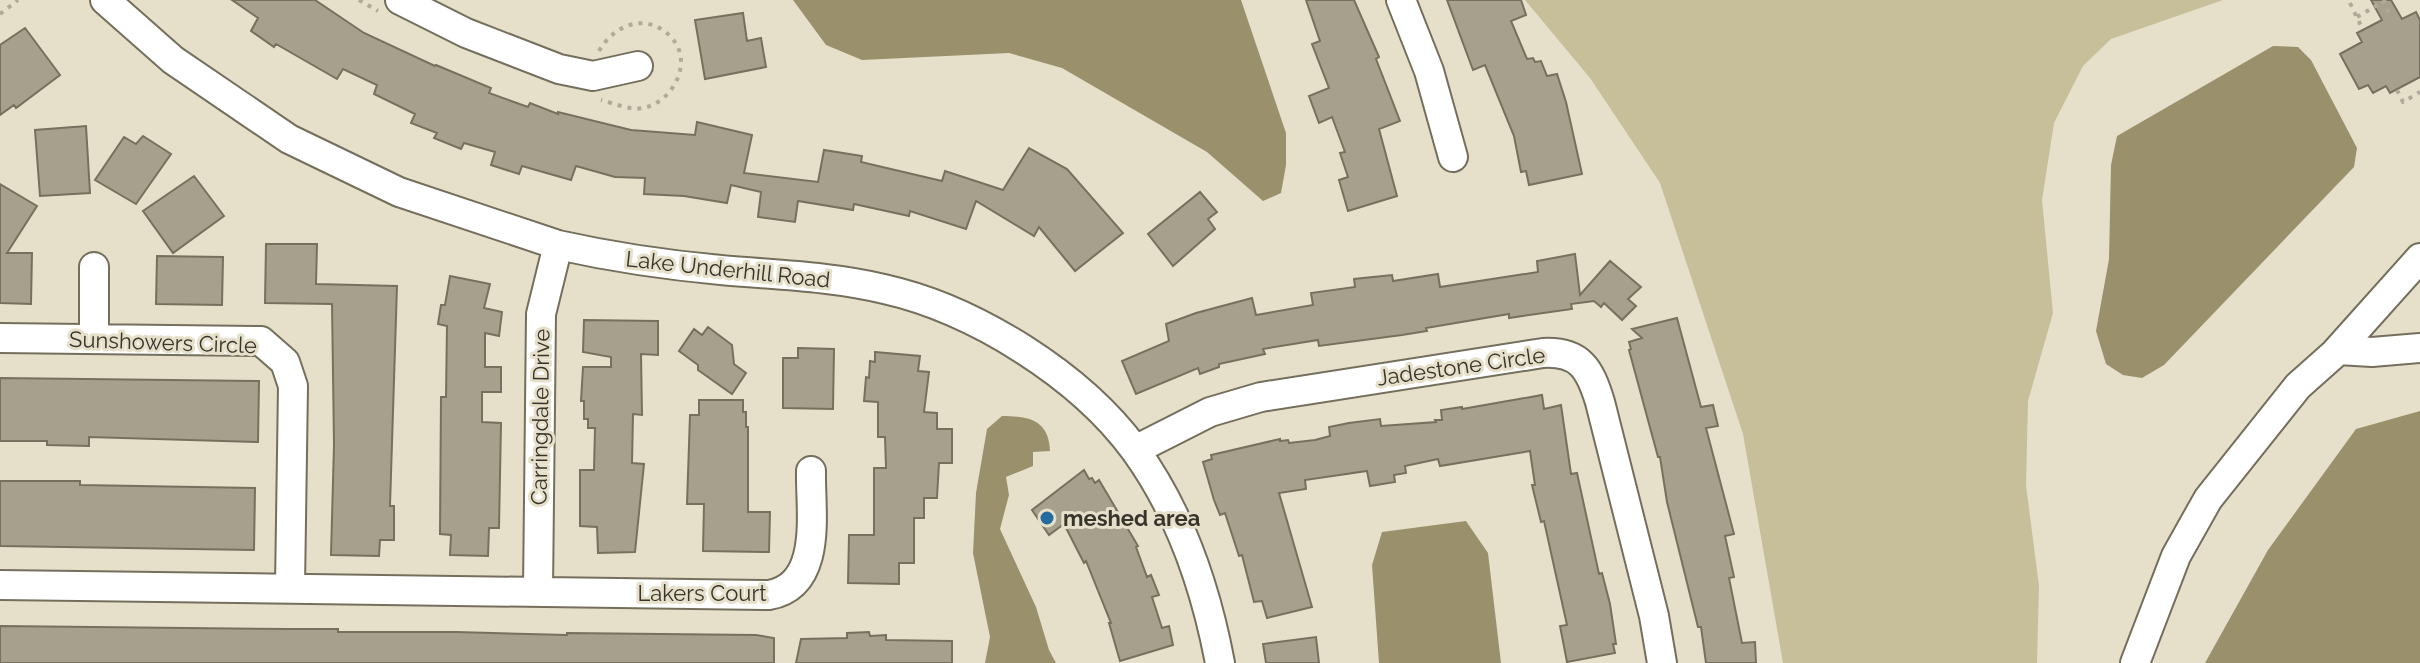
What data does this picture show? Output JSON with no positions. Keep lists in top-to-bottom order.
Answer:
{
  "streets": {
    "street": [
      "Lake Underhill Road",
      "Sunshowers Circle",
      "Jadestone Circle",
      "Carringdale Drive",
      "Lakers Court"
    ]
  },
  "crossings": [
    ["Lake Underhill Road", "Jadestone Circle"],
    ["Lake Underhill Road", "Carringdale Drive"],
    ["Carringdale Drive", "Lakers Court"]
  ],
  "places": ["meshed area"]
}
